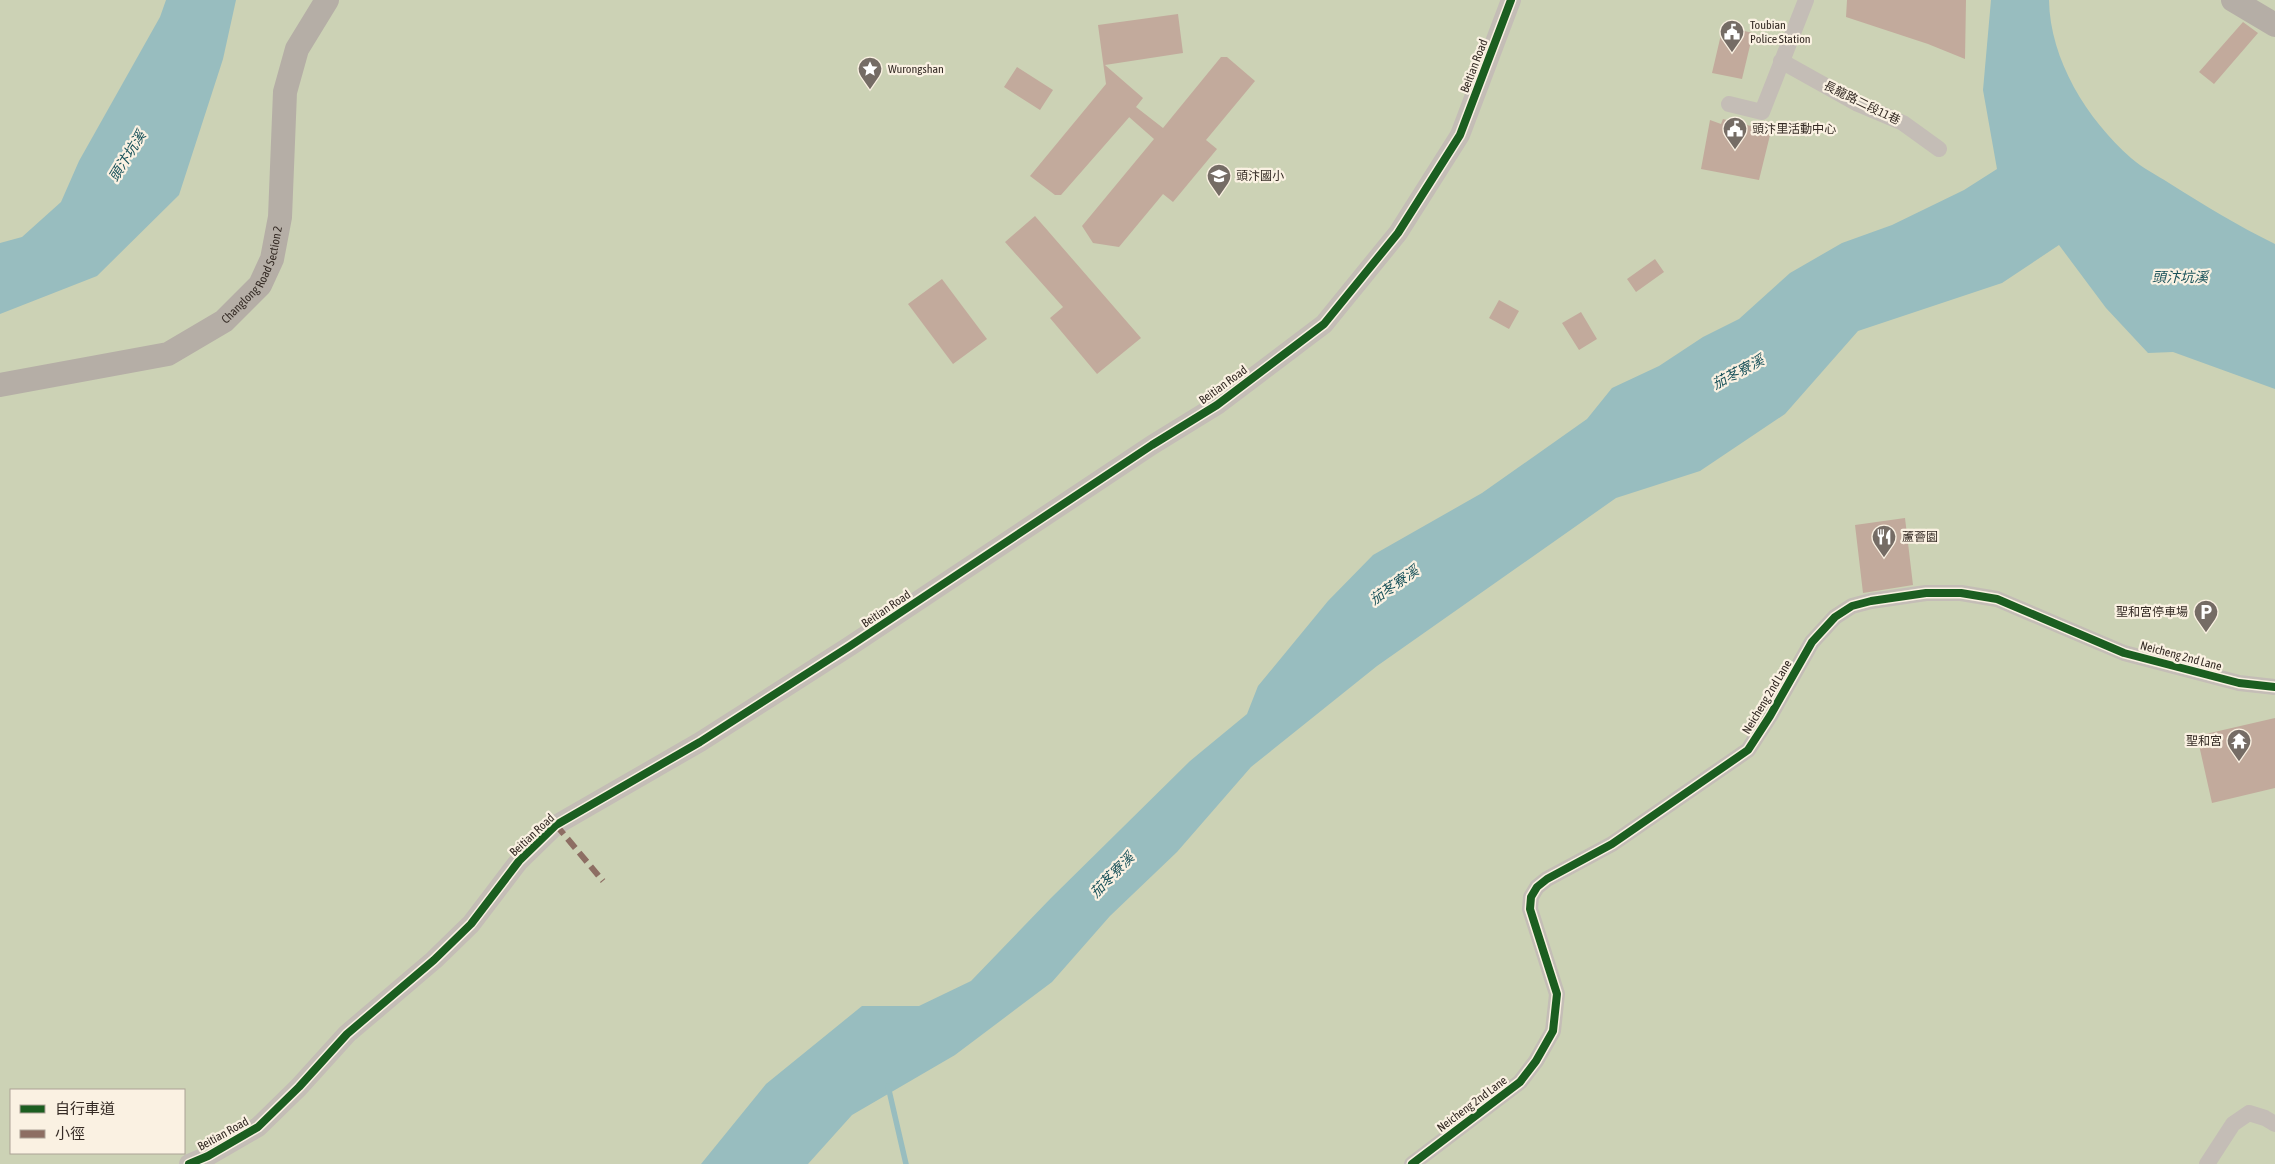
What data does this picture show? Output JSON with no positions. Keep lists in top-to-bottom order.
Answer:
{
  "streets": {
    "main road": ["Changlong Road Section 2"],
    "street": ["Beitian Road", "長龍路二段11巷", "Neicheng 2nd Lane"]
  },
  "water": ["頭汴坑溪", "茄苳寮溪"],
  "places": {
    "public building": ["Toubian Police Station", "頭汴里活動中心"],
    "place": ["Wurongshan"],
    "school or university": ["頭汴國小"],
    "restaurant": ["蘆薈園"],
    "parking": ["聖和宮停車場"],
    "temple": ["聖和宮"]
  },
  "legend": ["自行車道", "小徑"]
}
